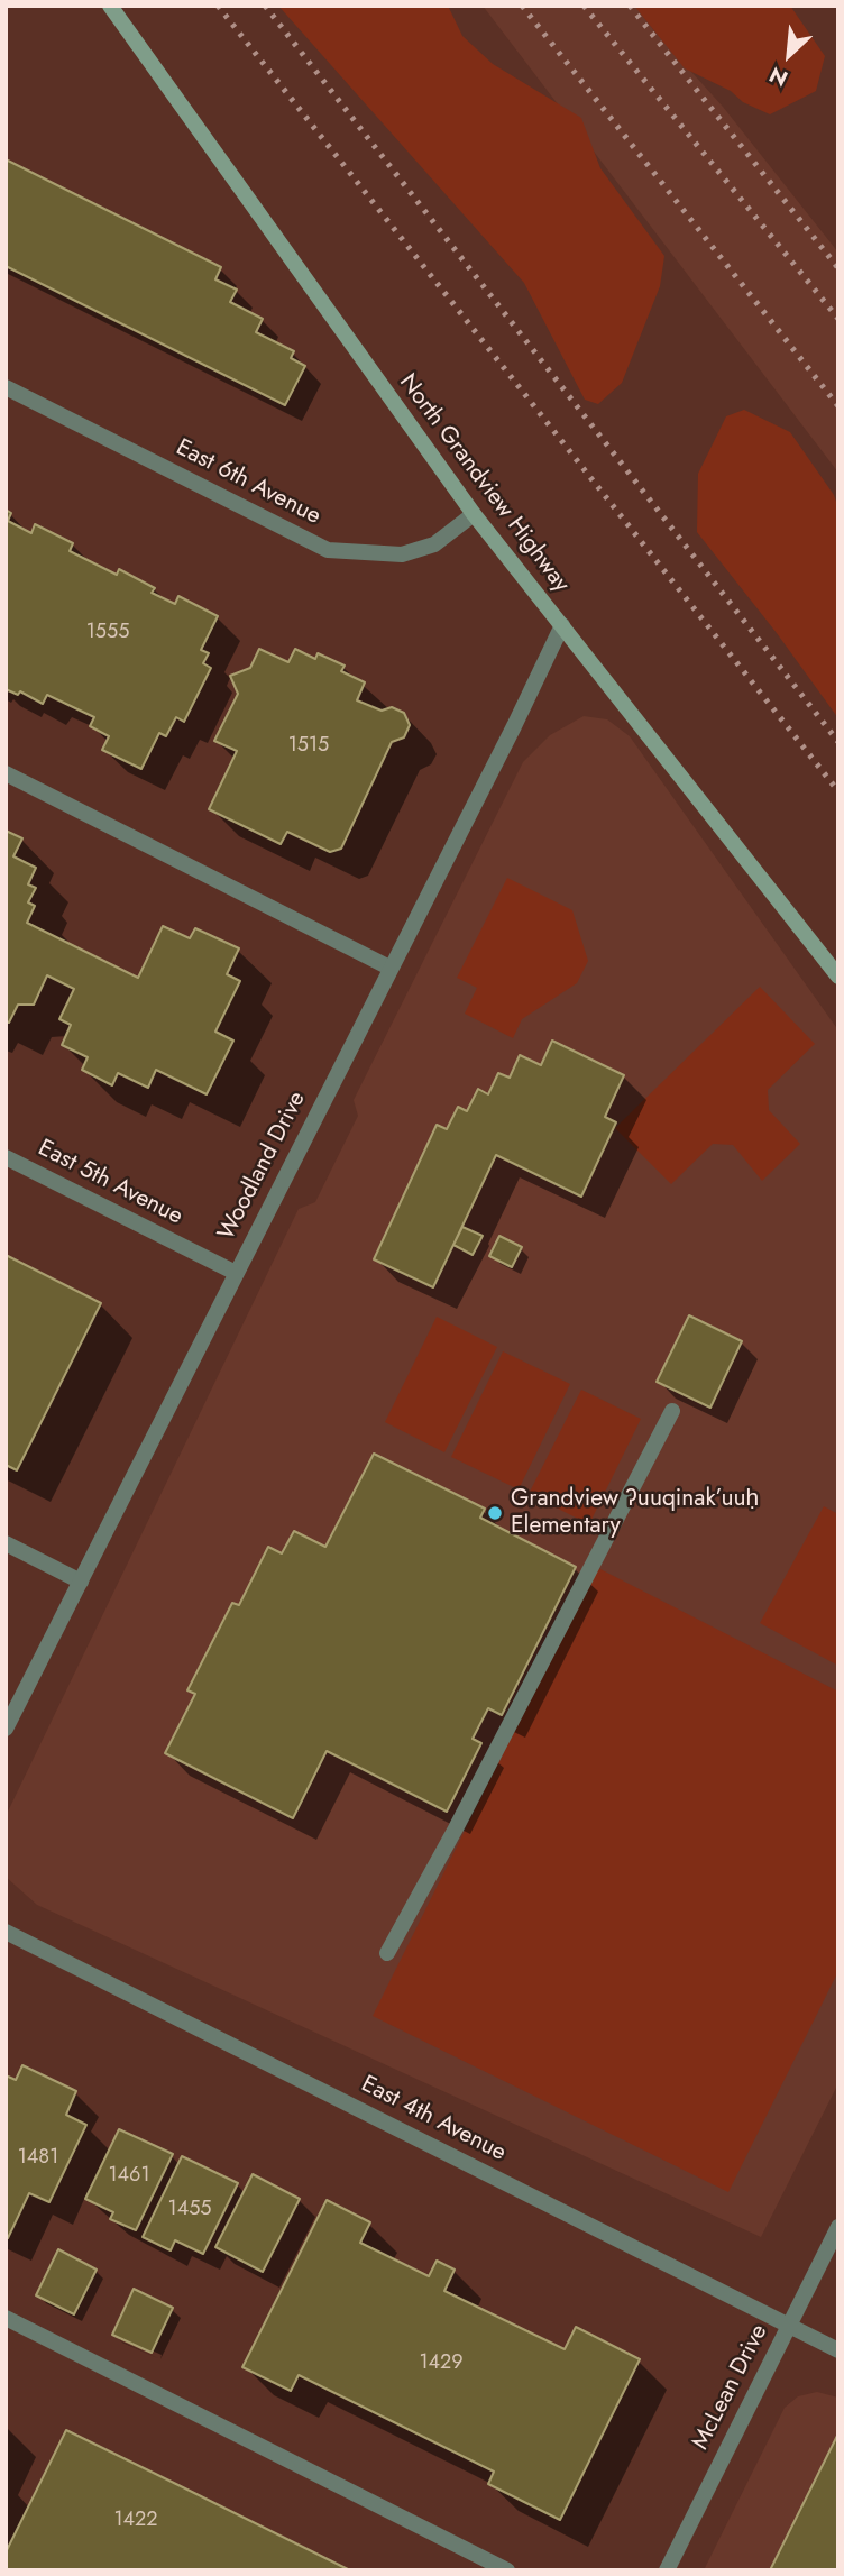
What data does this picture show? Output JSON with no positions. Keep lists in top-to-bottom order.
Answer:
{
  "streets": {
    "street": [
      "East 6th Avenue",
      "North Grandview Highway",
      "Woodland Drive",
      "East 5th Avenue",
      "East 4th Avenue",
      "McLean Drive"
    ]
  },
  "crossings": [
    ["East 6th Avenue", "North Grandview Highway"],
    ["North Grandview Highway", "Woodland Drive"],
    ["Woodland Drive", "East 5th Avenue"],
    ["East 4th Avenue", "McLean Drive"]
  ],
  "places": ["Grandview ʔuuqinak’uuḥ Elementary"],
  "house_numbers": [
    "1555",
    "1515",
    "1481",
    "1461",
    "1455",
    "1429",
    "1422"
  ],
  "north": "bottom left"
}
